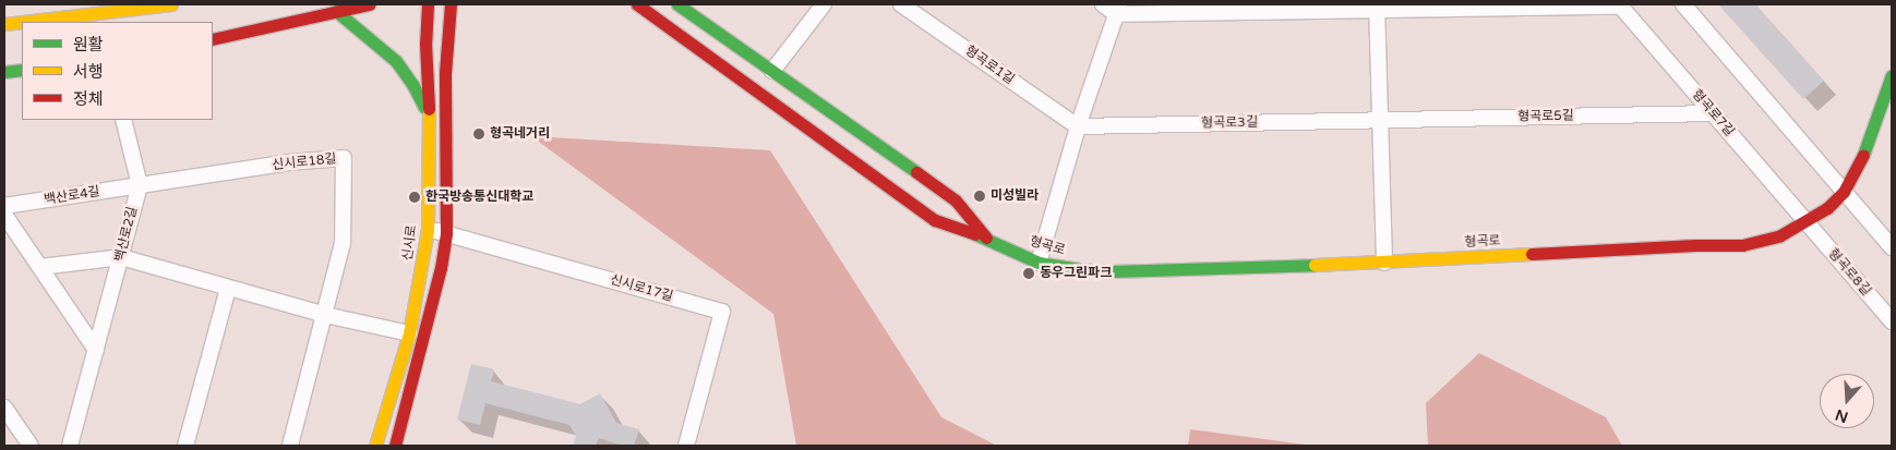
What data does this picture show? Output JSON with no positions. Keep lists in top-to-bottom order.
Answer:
{
  "streets": {
    "street": [
      "형곡로1길",
      "형곡로7길",
      "형곡로5길",
      "형곡로3길",
      "신시로18길",
      "백산로4길",
      "백산로2길",
      "형곡로",
      "신시로",
      "형곡로8길",
      "신시로17길"
    ]
  },
  "crossings": [
    ["형곡로1길", "형곡로3길"],
    ["형곡로7길", "형곡로5길"],
    ["형곡로7길", "형곡로"],
    ["형곡로7길", "형곡로8길"],
    ["형곡로5길", "형곡로3길"],
    ["신시로18길", "백산로4길"],
    ["신시로18길", "백산로2길"],
    ["백산로4길", "백산로2길"],
    ["형곡로", "형곡로8길"],
    ["신시로", "신시로17길"]
  ],
  "places": [
    "형곡네거리",
    "미성빌라",
    "한국방송통신대학교",
    "동우그린파크"
  ],
  "legend": ["원활", "서행", "정체"],
  "north": "bottom"
}
